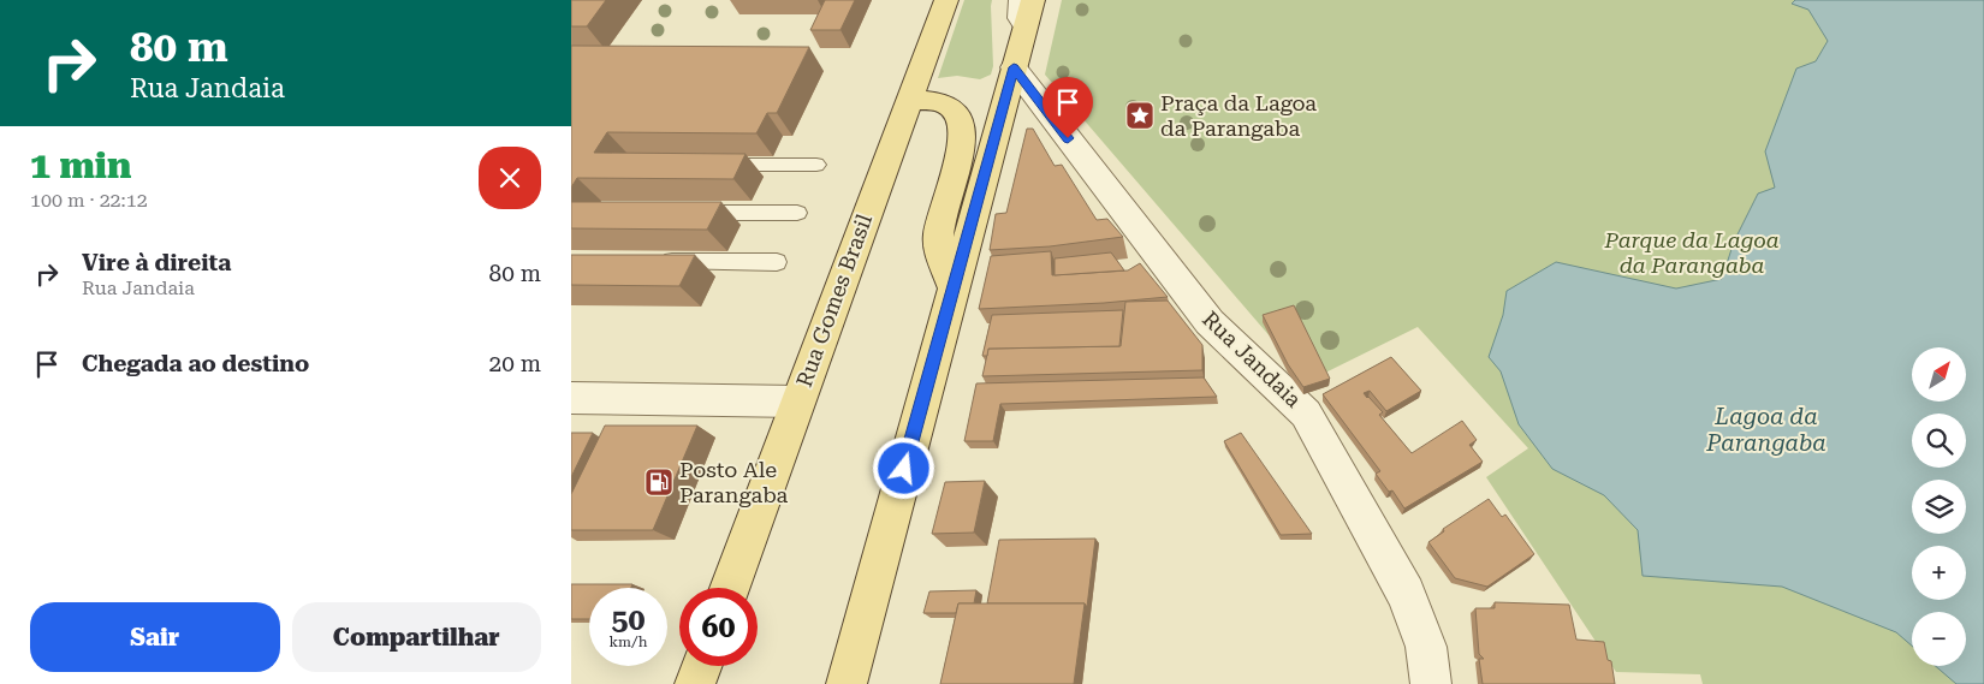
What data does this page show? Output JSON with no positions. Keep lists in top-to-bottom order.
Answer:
{
  "streets": {
    "main road": ["Rua Gomes Brasil"],
    "street": ["Rua Jandaia"]
  },
  "water": ["Lagoa da Parangaba"],
  "parks": ["Parque da Lagoa da Parangaba"],
  "places": {
    "place": ["Praça da Lagoa da Parangaba"],
    "fuel station": ["Posto Ale Parangaba"]
  },
  "north": "top right",
  "page": {
    "turn": ["80 m", "Rua Jandaia"],
    "heading": ["1 min", "100 m · 22:12"],
    "list": [
      {
        "name": "Vire à direita",
        "note": "Rua Jandaia",
        "value": "80 m"
      },
      {
        "name": "Chegada ao destino",
        "value": "20 m"
      }
    ],
    "map_buttons": ["+", "−"],
    "speed": "50 km/h",
    "limit": "60",
    "buttons": ["Sair", "Compartilhar"]
  }
}
